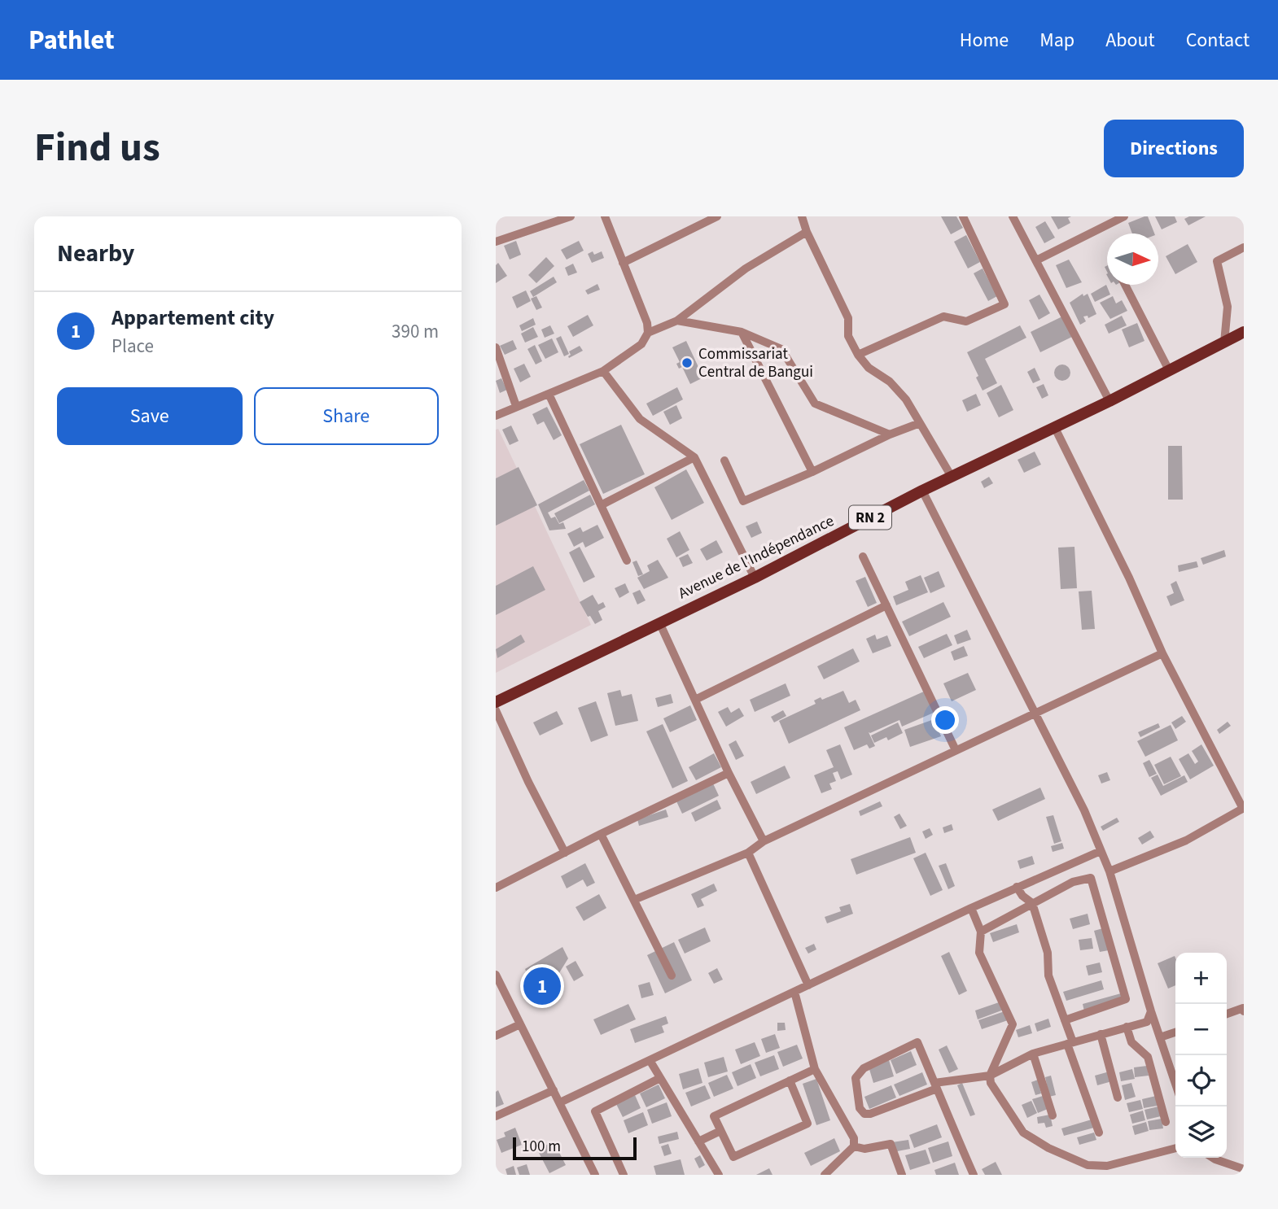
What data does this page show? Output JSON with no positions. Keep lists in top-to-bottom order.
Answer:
{
  "streets": {
    "main road": ["RN 2", "Avenue de l'Indépendance"]
  },
  "places": ["Commissariat Central de Bangui"],
  "scale_bar": "100 m",
  "north": "right",
  "page": {
    "header": "Pathlet",
    "nav": [
      "Home",
      "Map",
      "About",
      "Contact"
    ],
    "title": "Find us",
    "buttons": [
      "Directions",
      ["Save", "Share"]
    ],
    "heading": "Nearby",
    "list": [
      {
        "mark": "1",
        "name": "Appartement city",
        "note": "Place",
        "value": "390 m"
      }
    ],
    "map_buttons": ["+", "−"],
    "pins": "1",
    "scale": "100 m"
  }
}
